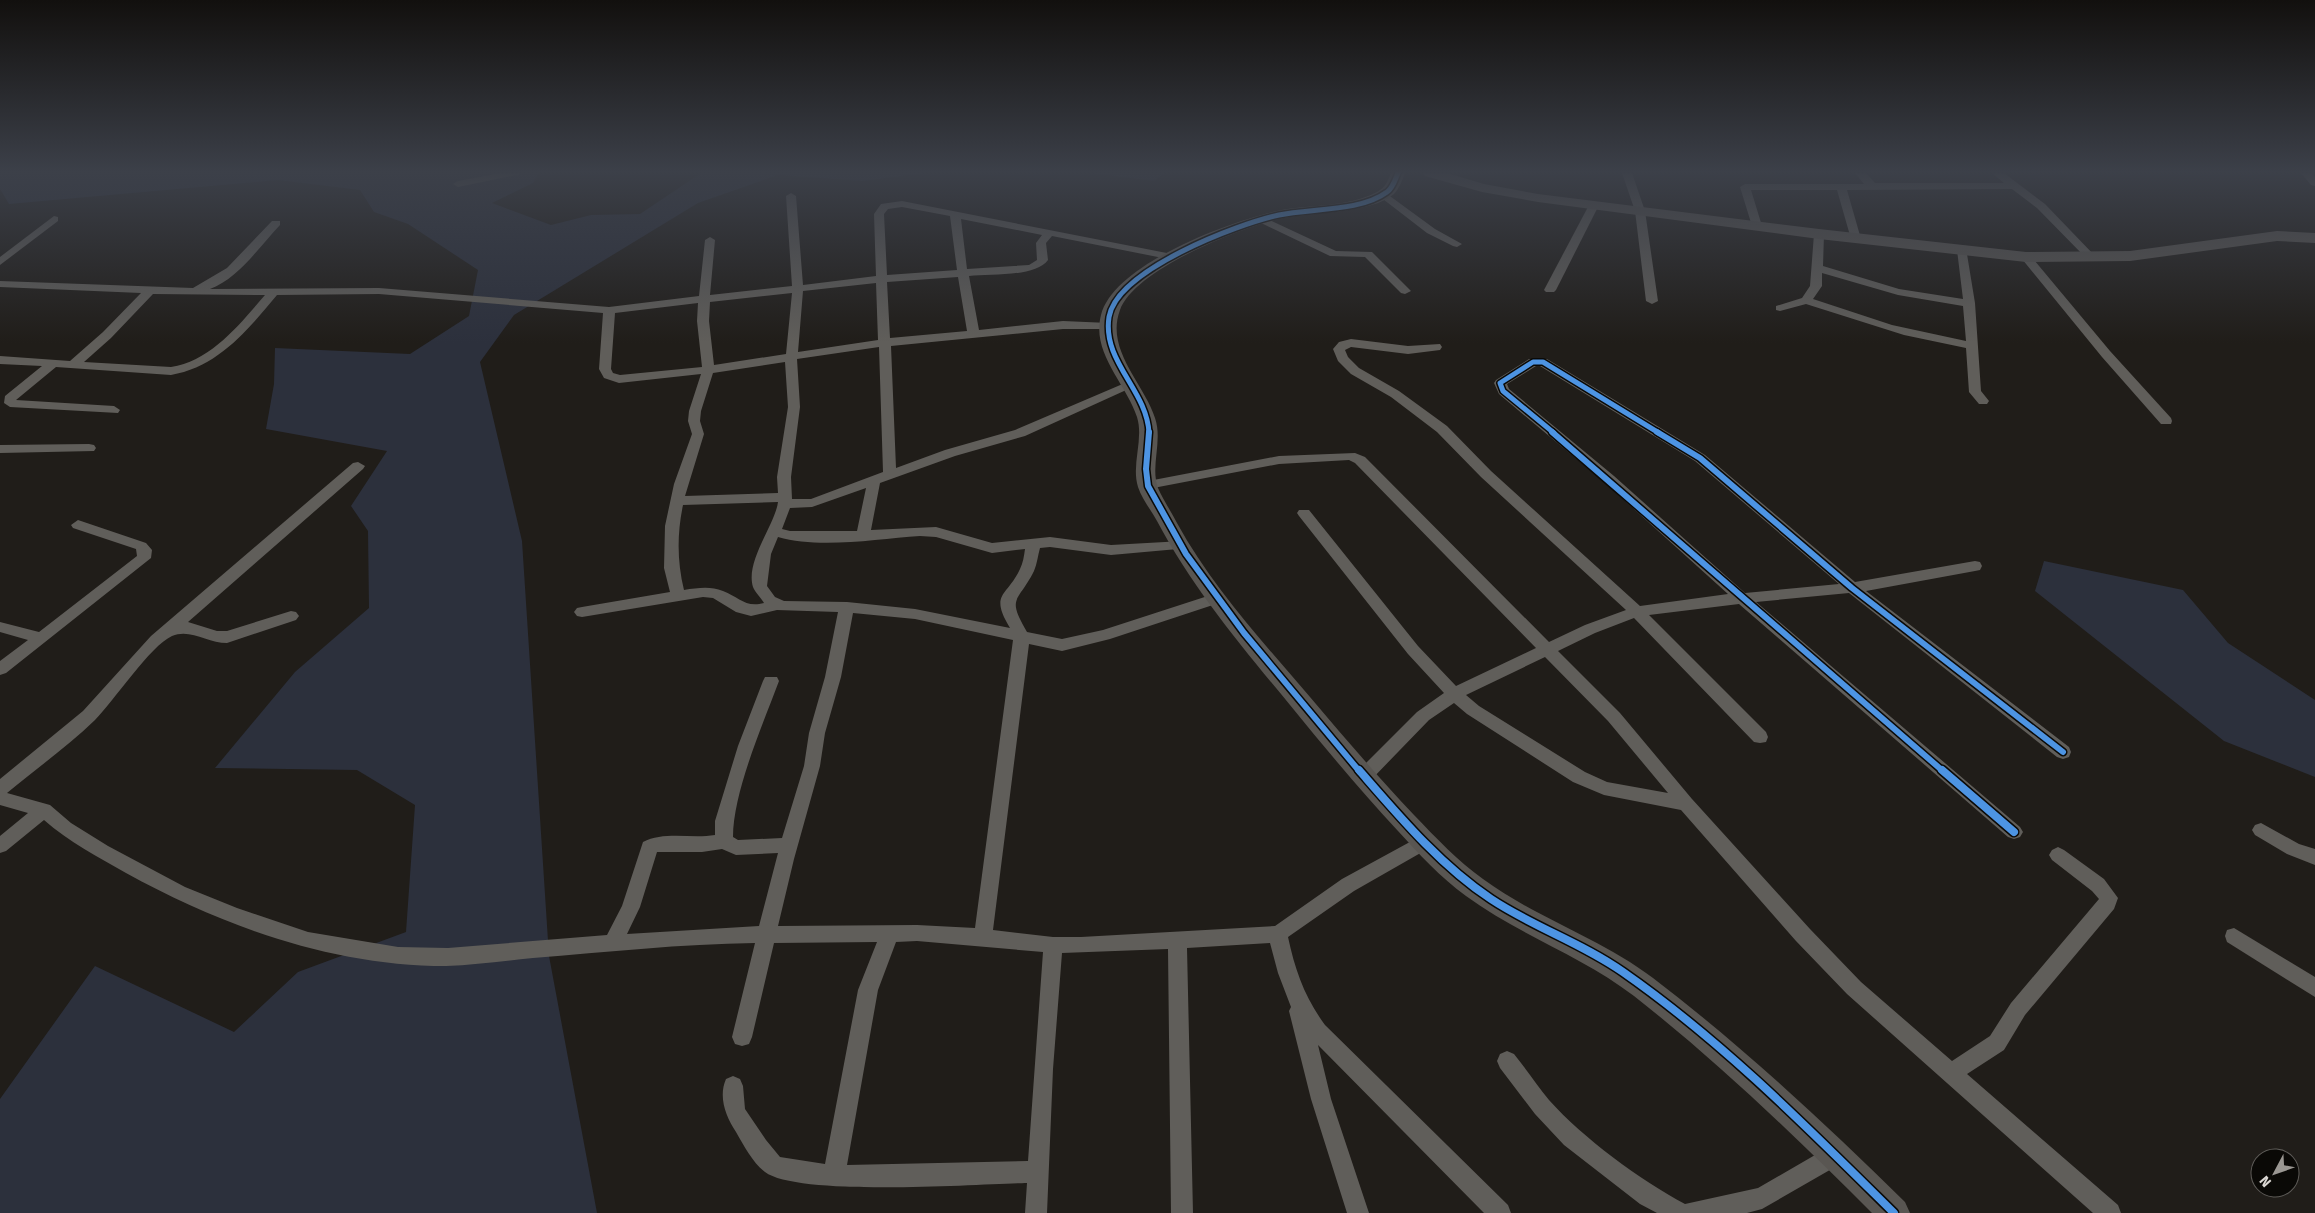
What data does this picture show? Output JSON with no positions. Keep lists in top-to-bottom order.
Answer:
{
  "north": "bottom left"
}
